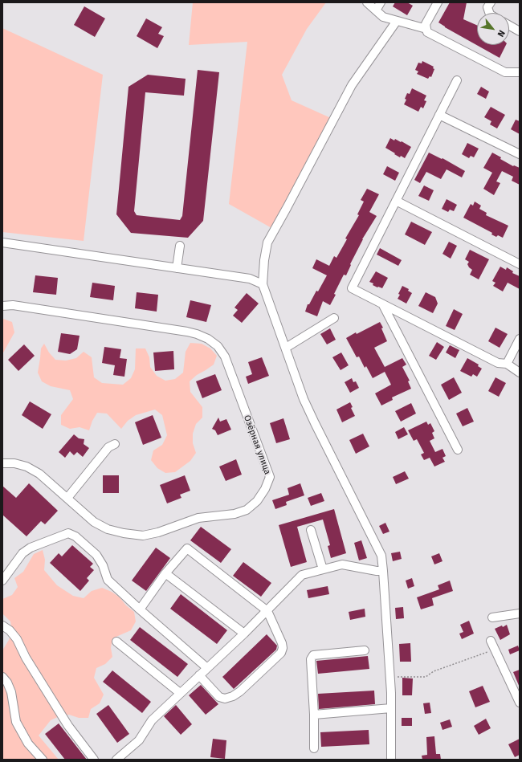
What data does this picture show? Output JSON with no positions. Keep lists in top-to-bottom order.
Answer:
{
  "streets": {
    "street": ["Озёрная улица"]
  },
  "north": "bottom right"
}
